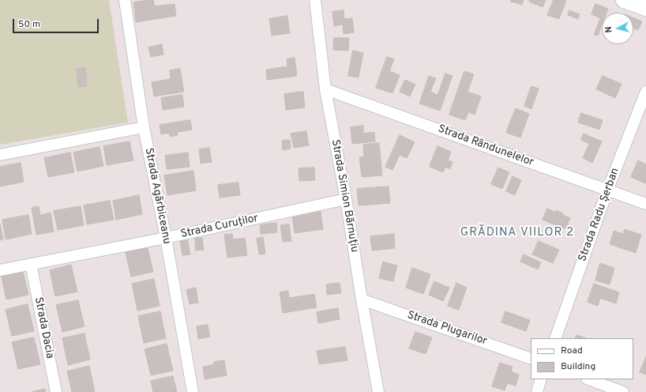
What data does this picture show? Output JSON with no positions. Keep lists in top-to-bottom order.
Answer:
{
  "streets": {
    "street": [
      "Strada Rândunelelor",
      "Strada Agârbiceanu",
      "Strada Simion Bărnuțiu",
      "Strada Radu Șerban",
      "Strada Curuților",
      "Strada Dacia",
      "Strada Plugarilor"
    ]
  },
  "crossings": [
    ["Strada Rândunelelor", "Strada Simion Bărnuțiu"],
    ["Strada Rândunelelor", "Strada Radu Șerban"],
    ["Strada Agârbiceanu", "Strada Curuților"],
    ["Strada Simion Bărnuțiu", "Strada Curuților"],
    ["Strada Simion Bărnuțiu", "Strada Plugarilor"],
    ["Strada Curuților", "Strada Dacia"]
  ],
  "districts": ["GRĂDINA VIILOR 2"],
  "legend": ["Road", "Building"],
  "scale_bar": "50 m",
  "north": "left"
}
